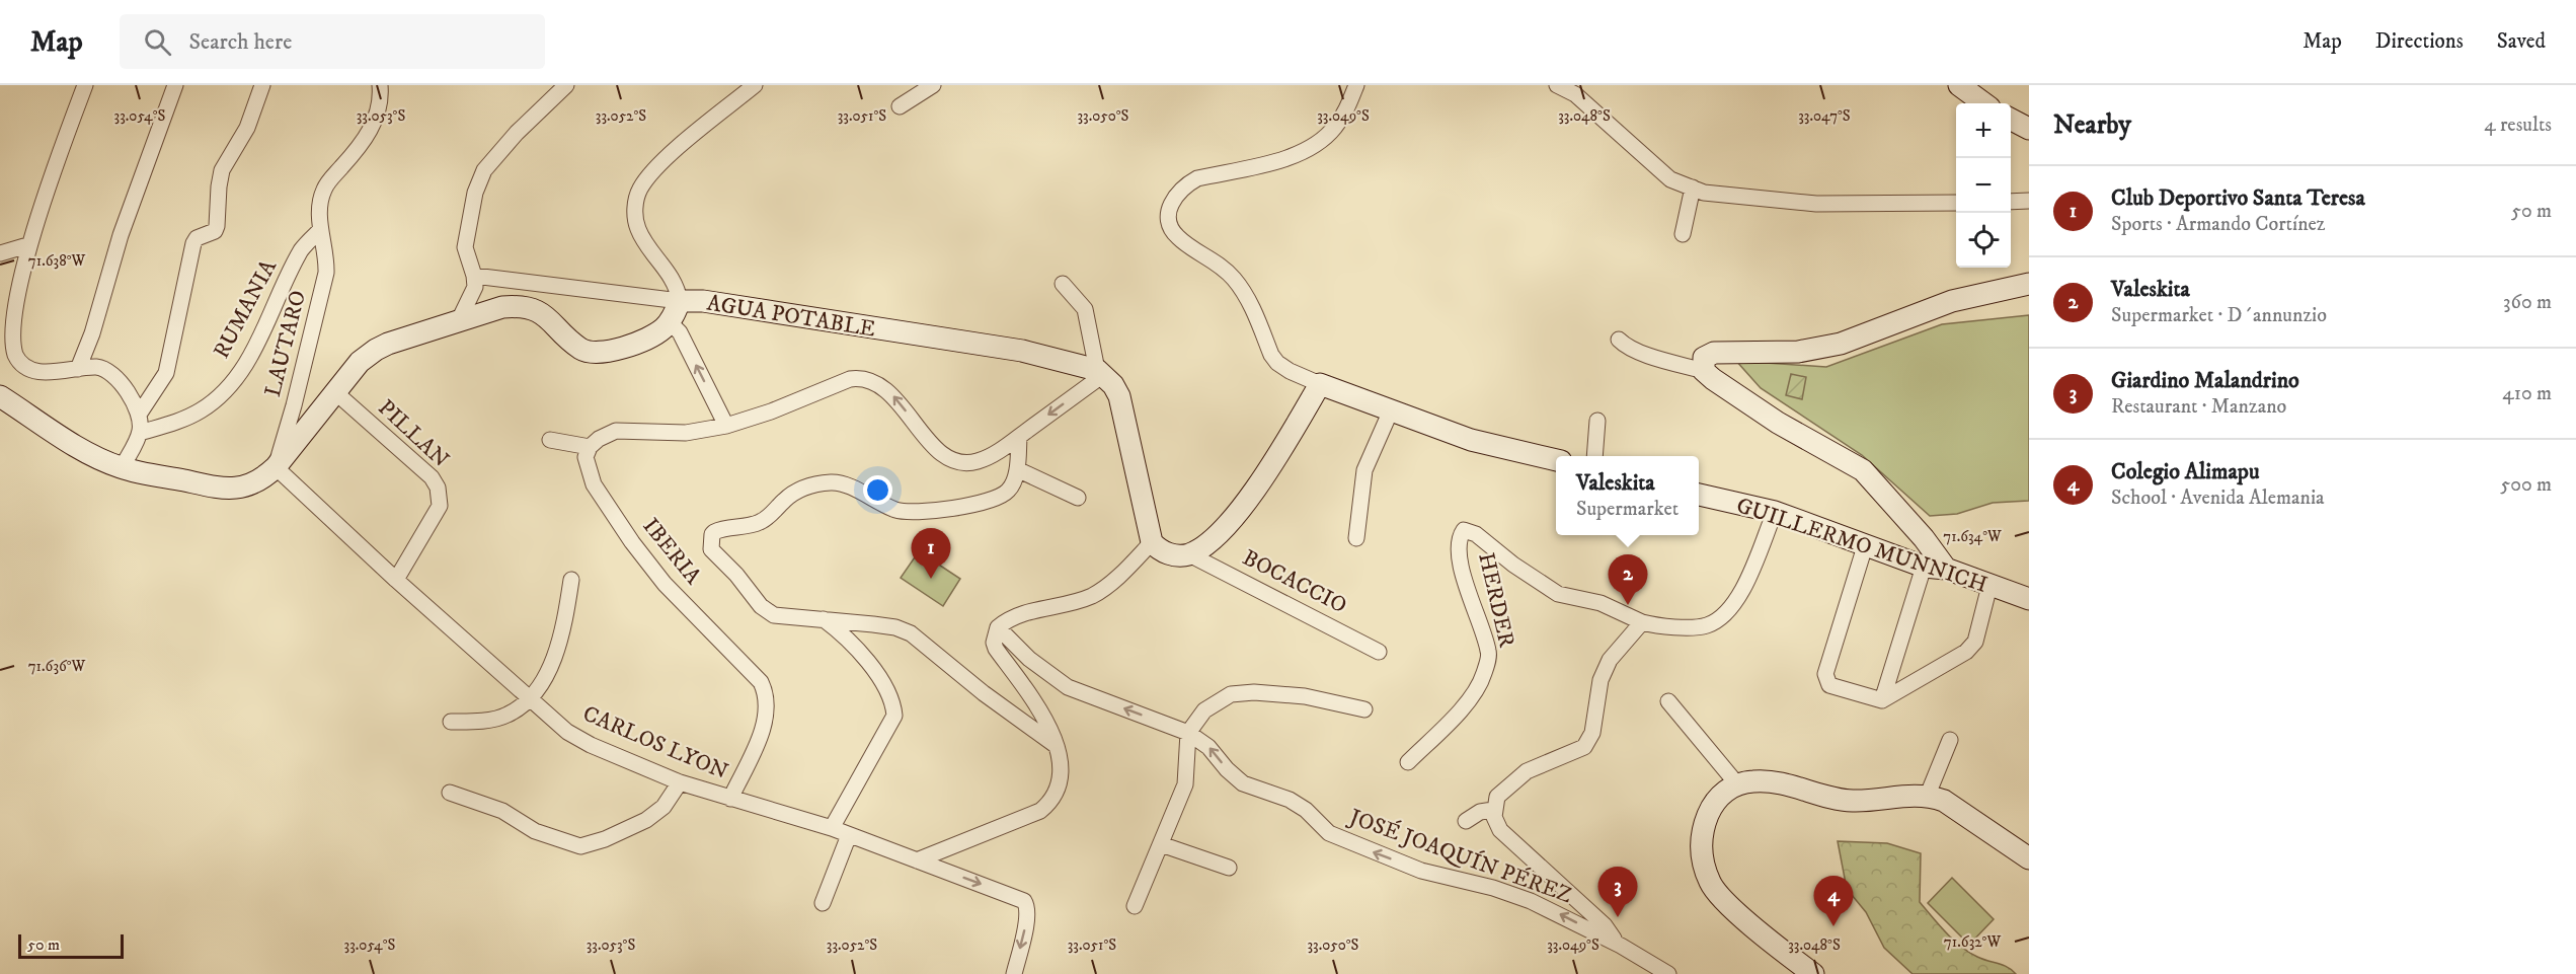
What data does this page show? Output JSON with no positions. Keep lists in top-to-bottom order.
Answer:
{
  "streets": {
    "main road": ["AGUA POTABLE", "GUILLERMO MUNNICH"],
    "street": [
      "RUMANIA",
      "LAUTARO",
      "PILLAN",
      "IBERIA",
      "BOCACCIO",
      "HERDER",
      "CARLOS LYON",
      "JOSÉ JOAQUÍN PÉREZ"
    ]
  },
  "crossings": [
    ["RUMANIA", "LAUTARO"],
    ["LAUTARO", "CARLOS LYON"],
    ["PILLAN", "CARLOS LYON"],
    ["IBERIA", "CARLOS LYON"]
  ],
  "scale_bar": "50 m",
  "page": {
    "header": "Map",
    "search": "Search here",
    "nav": ["Map", "Directions", "Saved"],
    "heading": ["Nearby", "4 results"],
    "map_buttons": ["+", "−"],
    "list": [
      {
        "mark": "1",
        "name": "Club Deportivo Santa Teresa",
        "note": "Sports · Armando Cortínez",
        "value": "50 m"
      },
      {
        "mark": "2",
        "name": "Valeskita",
        "note": "Supermarket · D´annunzio",
        "value": "360 m"
      },
      {
        "mark": "3",
        "name": "Giardino Malandrino",
        "note": "Restaurant · Manzano",
        "value": "410 m"
      },
      {
        "mark": "4",
        "name": "Colegio Alimapu",
        "note": "School · Avenida Alemania",
        "value": "500 m"
      }
    ],
    "popup": ["Valeskita", "Supermarket"],
    "pins": [
      "1",
      "2",
      "3",
      "4"
    ],
    "scale": "50 m"
  },
  "coordinates": [
    "33.054°S",
    "33.053°S",
    "33.052°S",
    "33.051°S",
    "33.050°S",
    "33.049°S",
    "33.048°S",
    "33.047°S",
    "71.638°W",
    "71.634°W",
    "71.636°W",
    "71.632°W"
  ]
}
